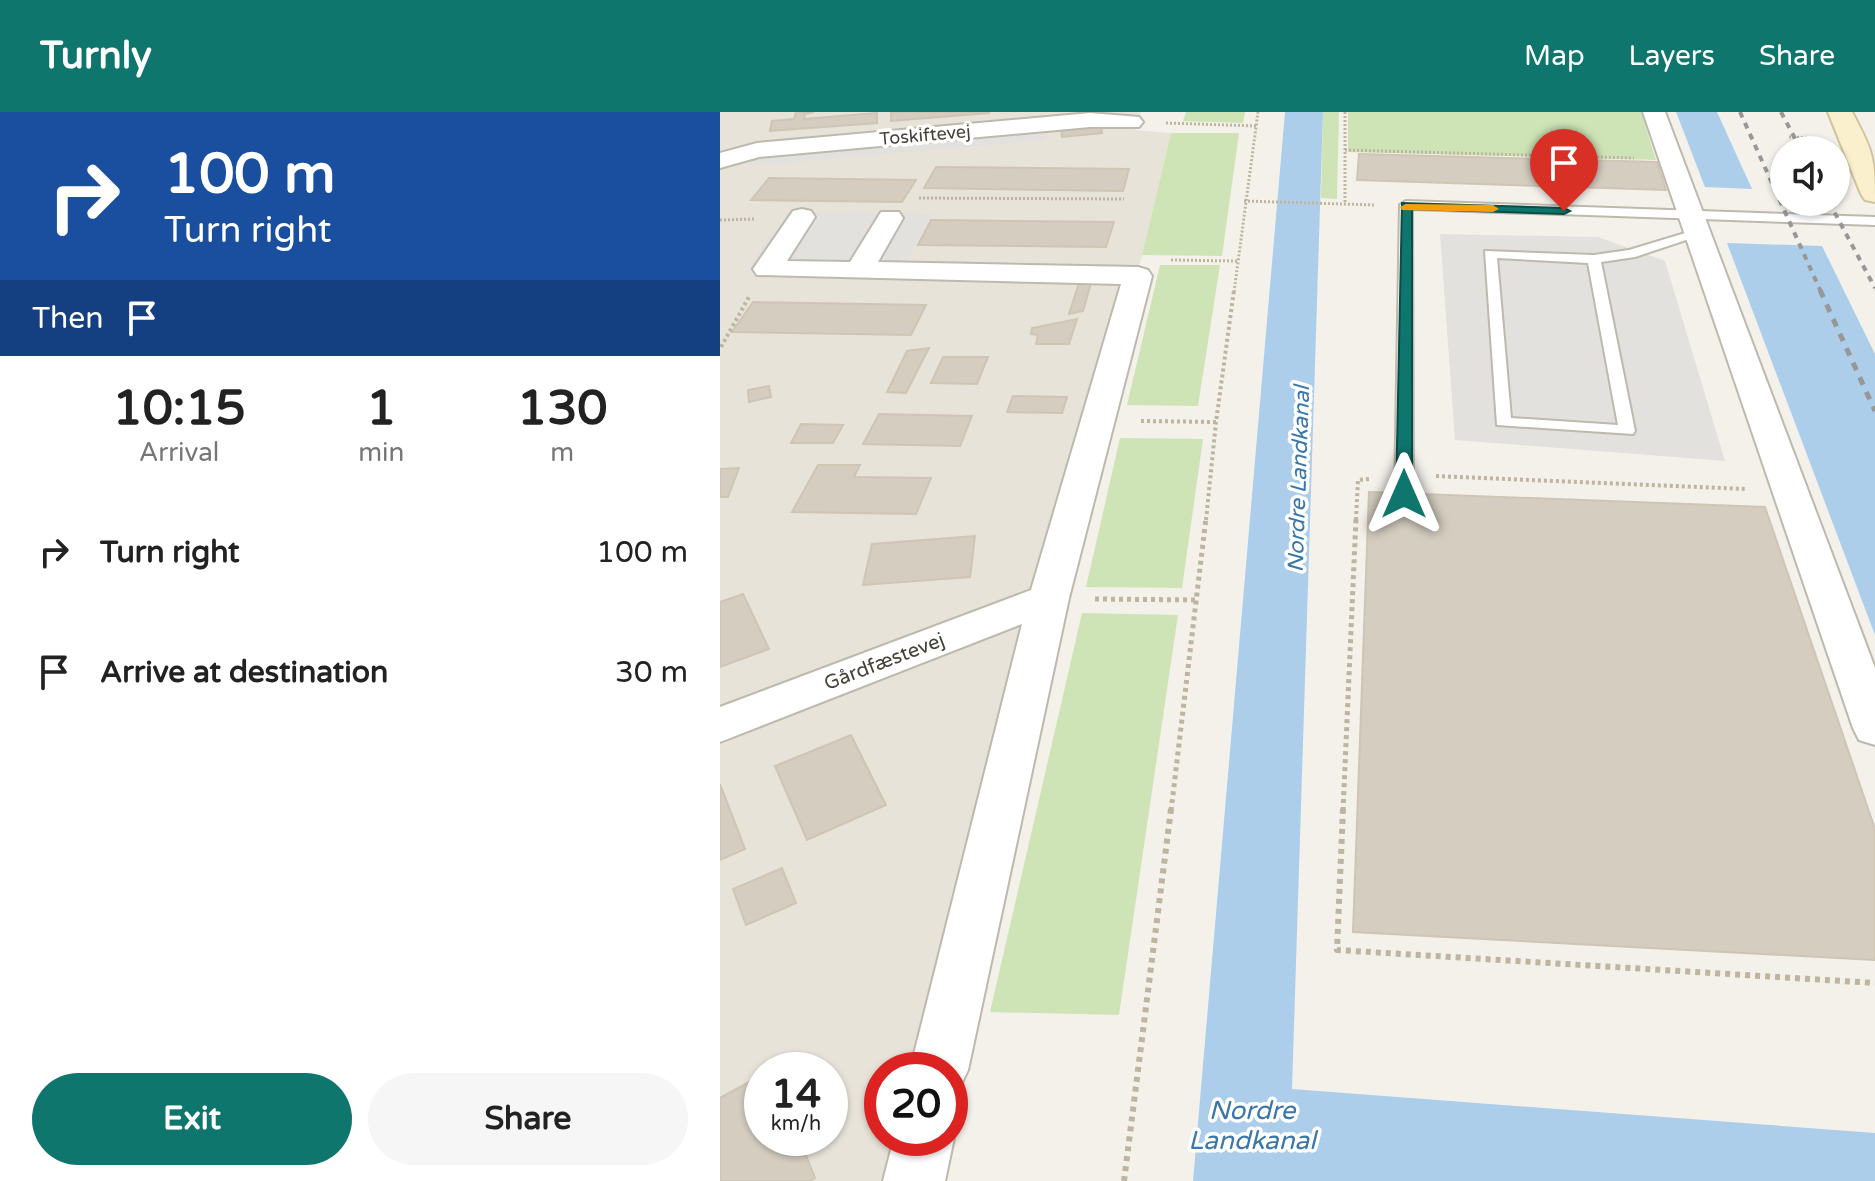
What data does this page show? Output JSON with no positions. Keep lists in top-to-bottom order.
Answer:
{
  "streets": {
    "street": ["Toskiftevej", "Gårdfæstevej"]
  },
  "water": ["Nordre Landkanal"],
  "page": {
    "header": "Turnly",
    "nav": ["Map", "Layers", "Share"],
    "turn": ["100 m", "Turn right"],
    "then": "Then",
    "eta": [
      "10:15",
      "Arrival",
      "1",
      "min",
      "130",
      "m"
    ],
    "list": [
      {
        "name": "Turn right",
        "value": "100 m"
      },
      {
        "name": "Arrive at destination",
        "value": "30 m"
      }
    ],
    "speed": "14 km/h",
    "limit": "20",
    "buttons": ["Exit", "Share"]
  }
}
